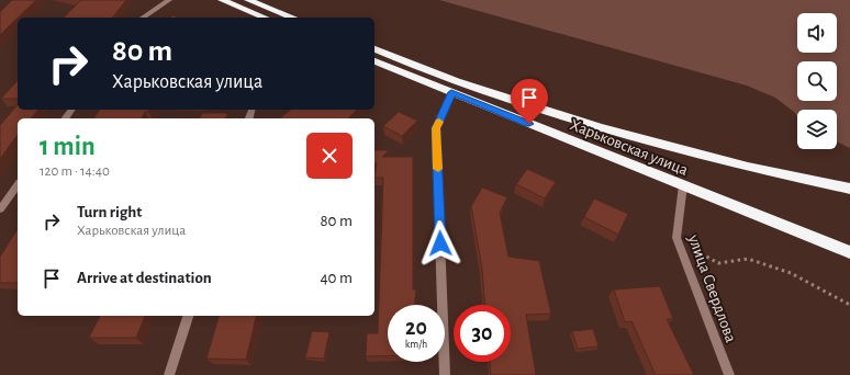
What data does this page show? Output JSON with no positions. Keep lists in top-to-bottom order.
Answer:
{
  "streets": {
    "highway": ["Харьковская улица"],
    "street": ["улица Свердлова"]
  },
  "crossings": [
    ["Харьковская улица", "улица Свердлова"]
  ],
  "page": {
    "turn": ["80 m", "Харьковская улица"],
    "heading": ["1 min", "120 m · 14:40"],
    "list": [
      {
        "name": "Turn right",
        "note": "Харьковская улица",
        "value": "80 m"
      },
      {
        "name": "Arrive at destination",
        "value": "40 m"
      }
    ],
    "speed": "20 km/h",
    "limit": "30"
  }
}
